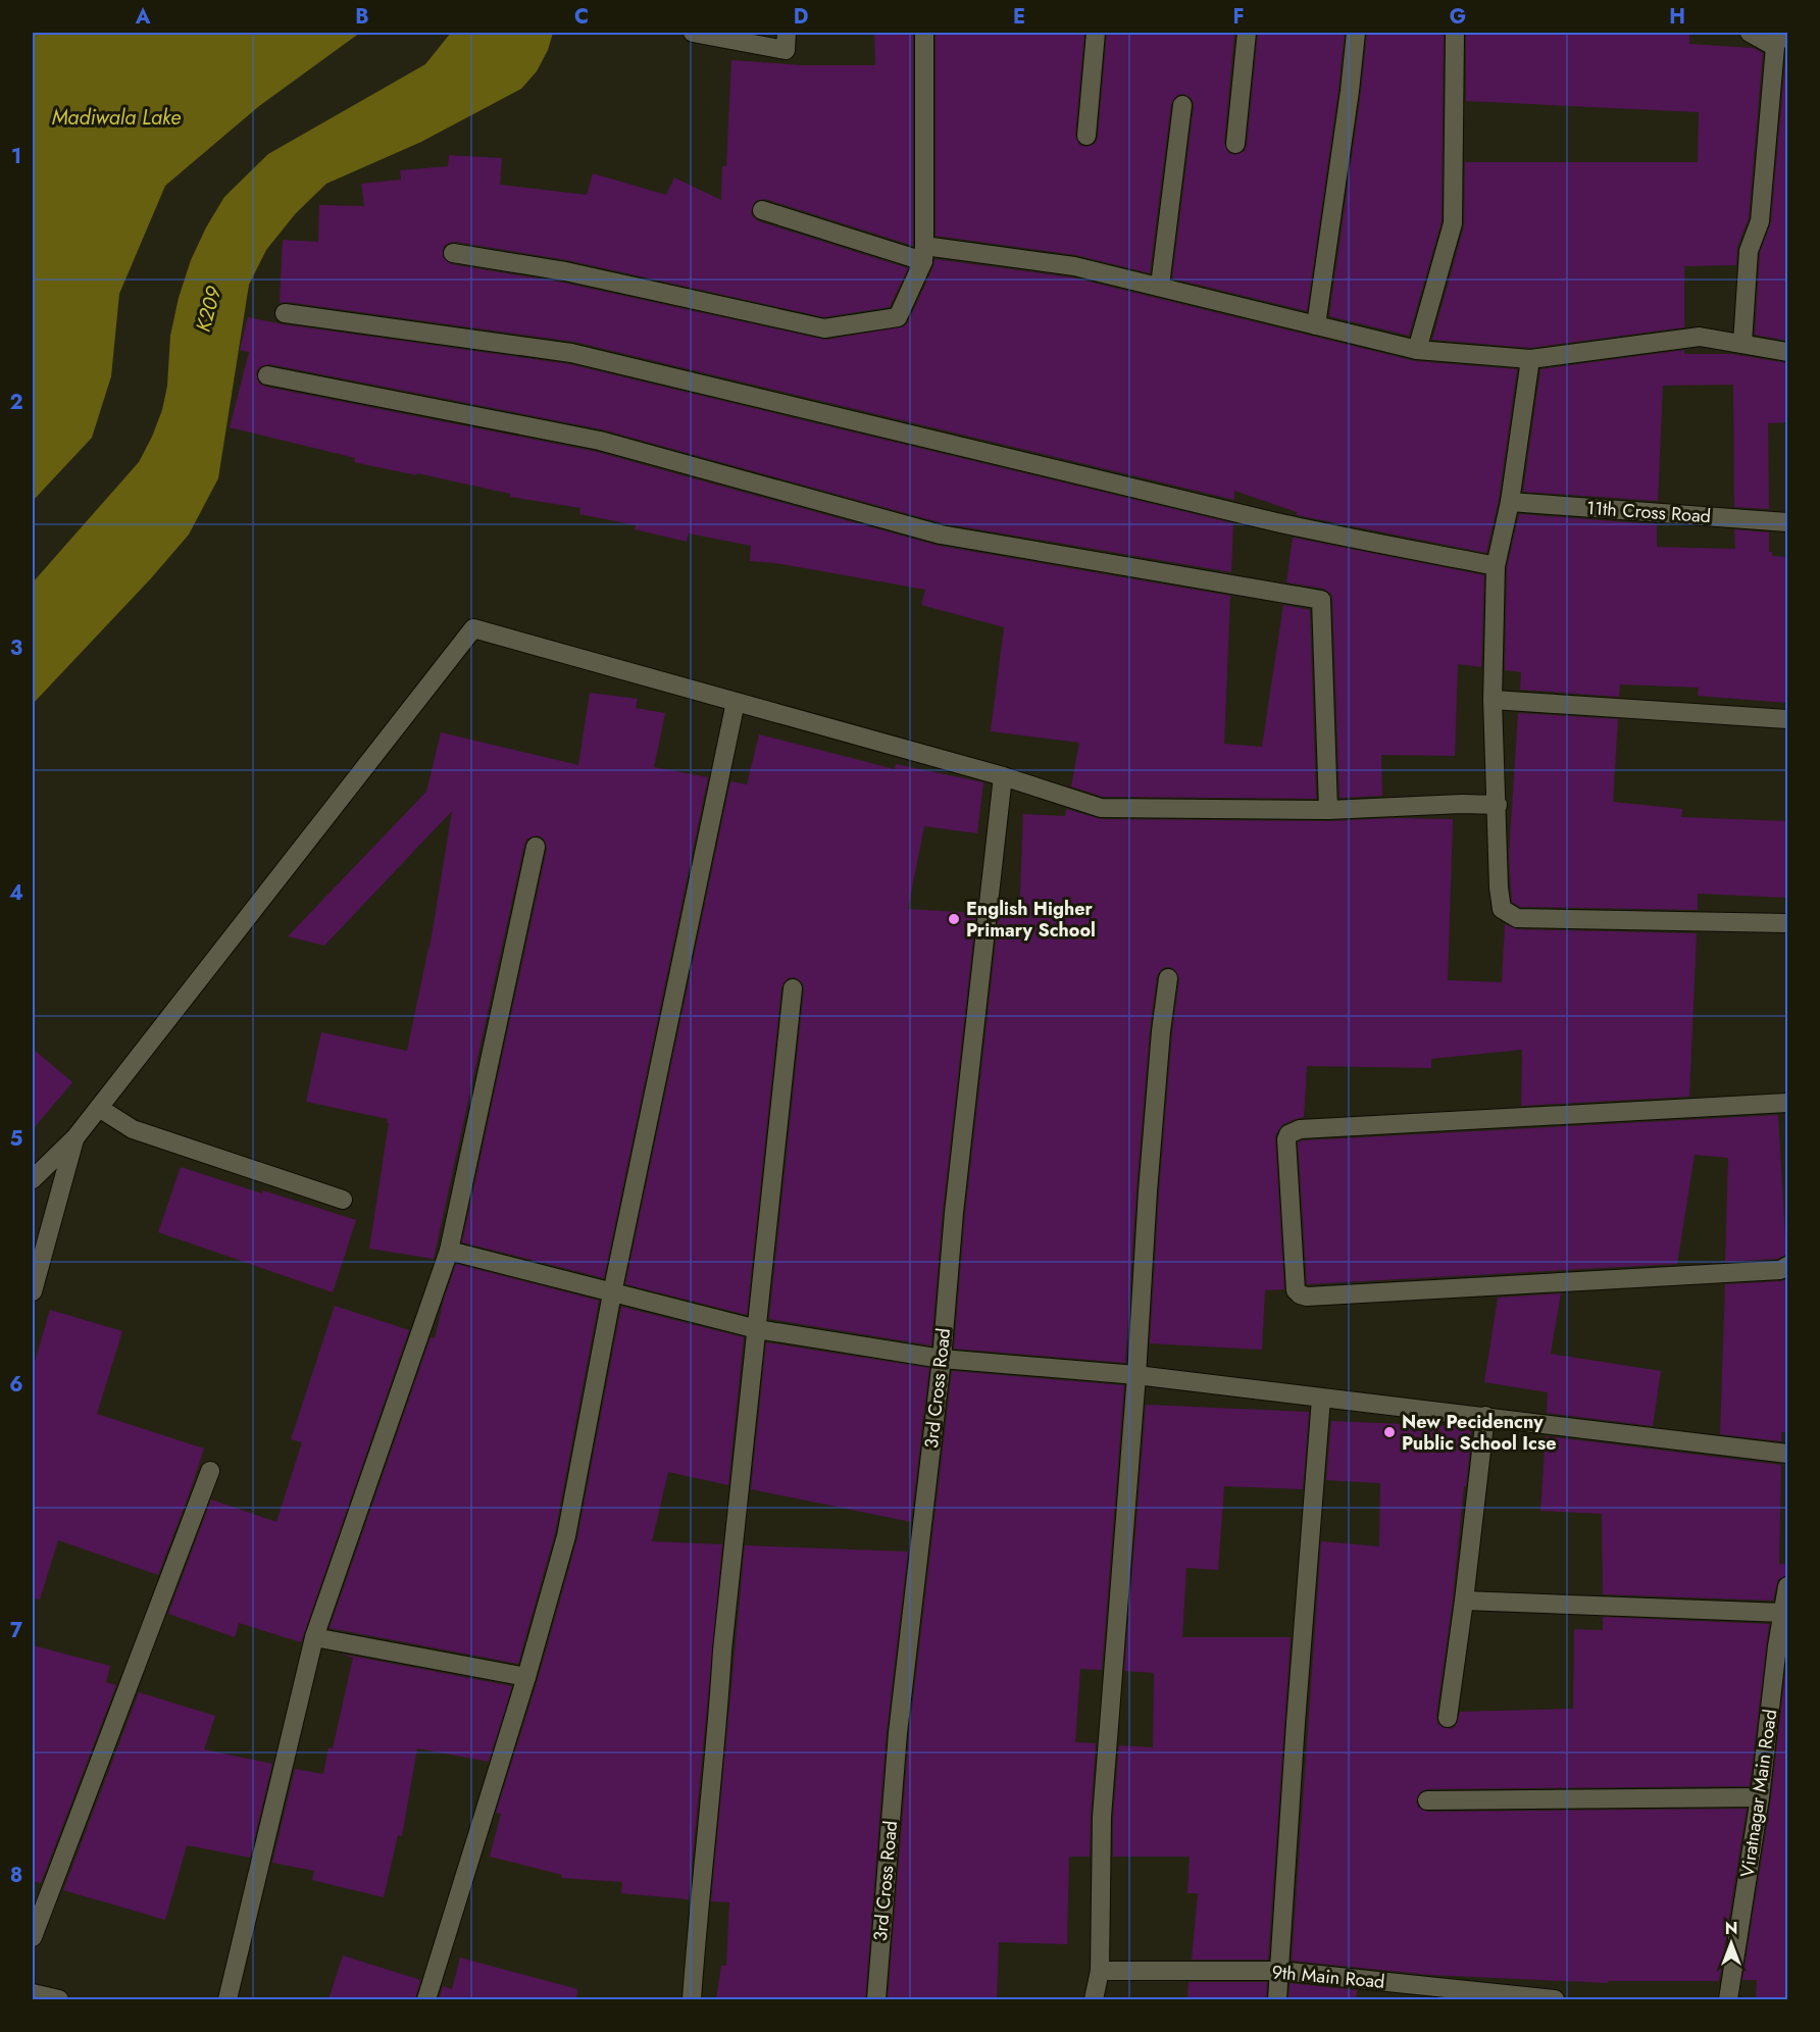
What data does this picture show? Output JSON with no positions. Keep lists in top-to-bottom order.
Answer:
{
  "streets": {
    "street": [
      "11th Cross Road",
      "3rd Cross Road",
      "Viratnagar Main Road",
      "9th Main Road"
    ]
  },
  "water": ["Madiwala Lake", "K209"],
  "places": ["English Higher Primary School", "New Pecidencny Public School Icse"],
  "north": "top",
  "grid": {
    "columns": [
      "A",
      "B",
      "C",
      "D",
      "E",
      "F",
      "G",
      "H"
    ],
    "rows": [
      "1",
      "2",
      "3",
      "4",
      "5",
      "6",
      "7",
      "8"
    ]
  }
}
